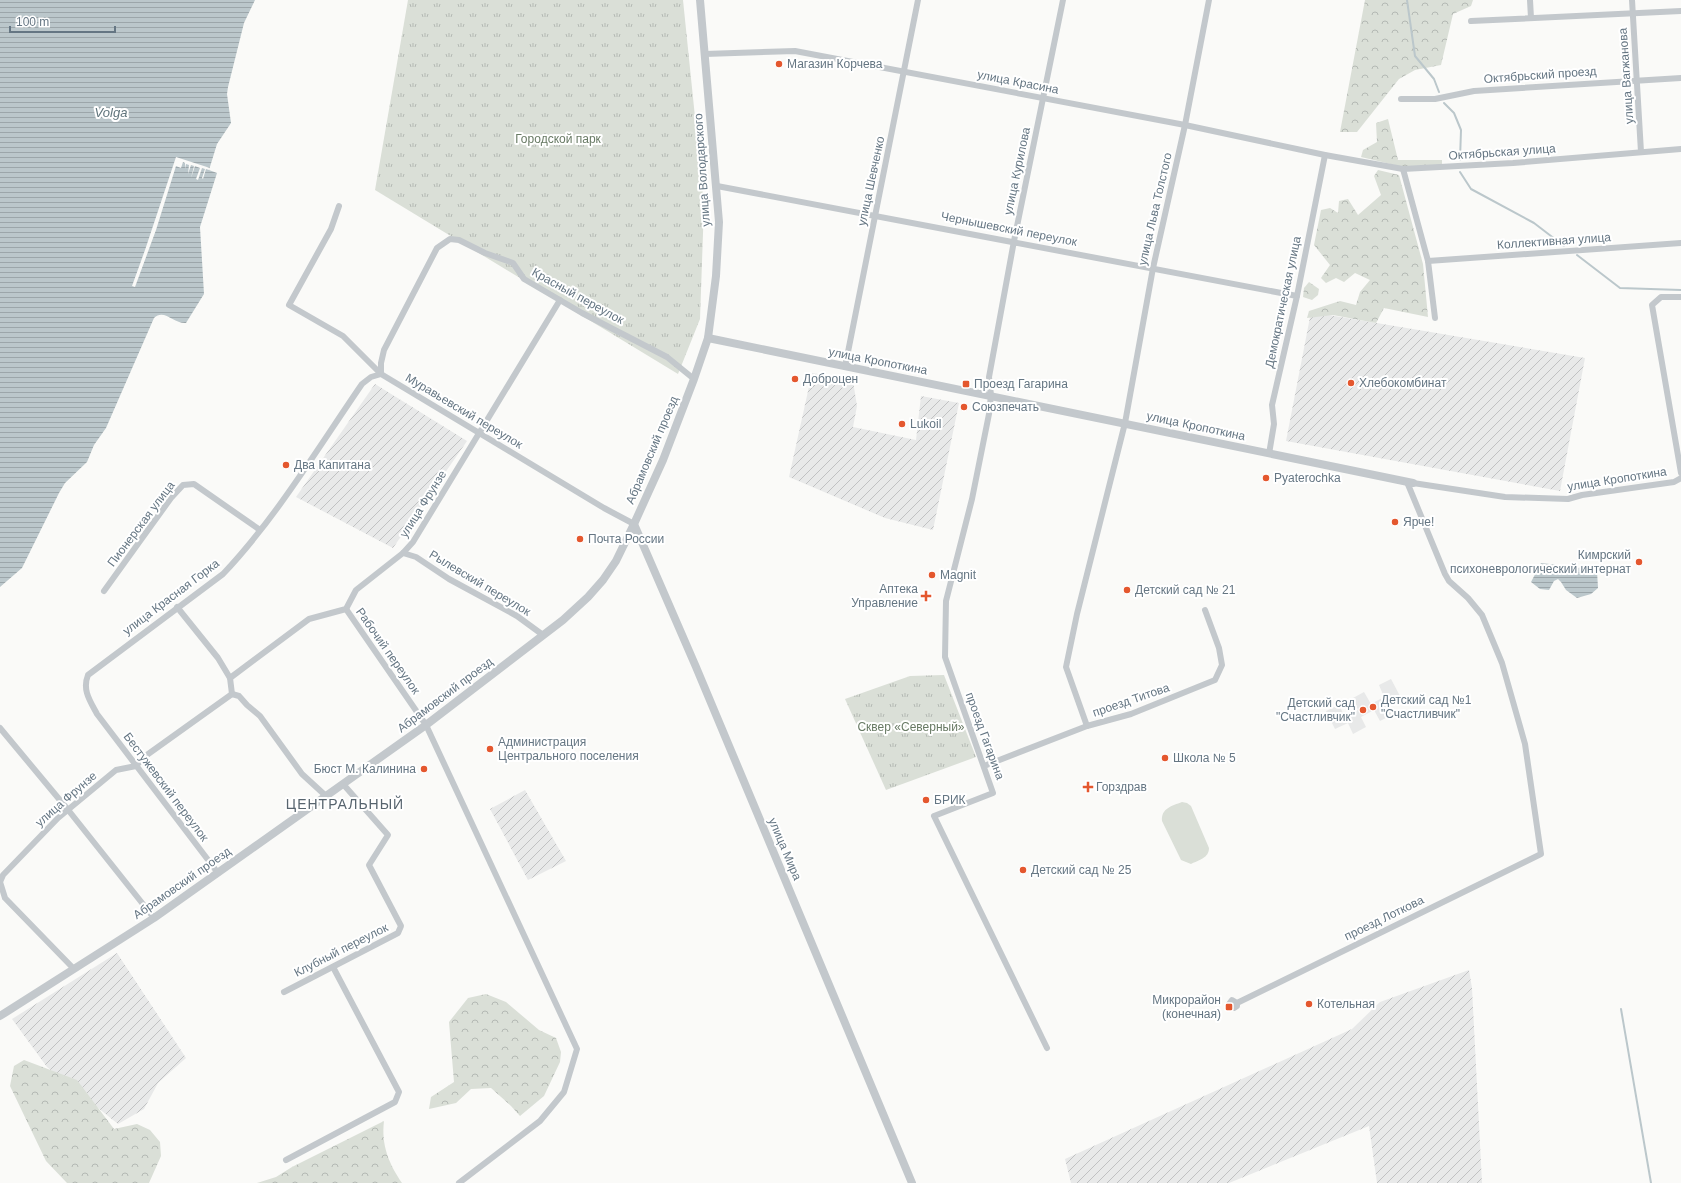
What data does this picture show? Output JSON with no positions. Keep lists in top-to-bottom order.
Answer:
{
  "streets": {
    "street": [
      "Октябрьский проезд",
      "улица Вагжанова",
      "улица Красина",
      "Октябрьская улица",
      "улица Володарского",
      "улица Курилова",
      "улица Шевченко",
      "улица Льва Толстого",
      "Чернышевский переулок",
      "Коллективная улица",
      "Красный переулок",
      "Демократическая улица",
      "улица Кропоткина",
      "Муравьевский переулок",
      "Абрамовский проезд",
      "улица Фрунзе",
      "Пионерская улица",
      "Рылевский переулок",
      "улица Красная Горка",
      "Рабочий переулок",
      "проезд Титова",
      "проезд Гагарина",
      "Бестужевский переулок",
      "улица Мира",
      "проезд Лоткова",
      "Клубный переулок"
    ]
  },
  "crossings": [
    ["Октябрьский проезд", "улица Вагжанова"],
    ["улица Вагжанова", "Октябрьская улица"],
    ["улица Красина", "Октябрьская улица"],
    ["улица Красина", "улица Володарского"],
    ["улица Красина", "улица Курилова"],
    ["улица Красина", "улица Шевченко"],
    ["улица Красина", "улица Льва Толстого"],
    ["улица Красина", "Демократическая улица"],
    ["Октябрьская улица", "Демократическая улица"],
    ["улица Володарского", "Чернышевский переулок"],
    ["улица Володарского", "улица Кропоткина"],
    ["улица Володарского", "Абрамовский проезд"],
    ["улица Курилова", "Чернышевский переулок"],
    ["улица Курилова", "улица Кропоткина"],
    ["улица Курилова", "проезд Гагарина"],
    ["улица Шевченко", "Чернышевский переулок"],
    ["улица Шевченко", "улица Кропоткина"],
    ["улица Льва Толстого", "Чернышевский переулок"],
    ["улица Льва Толстого", "улица Кропоткина"],
    ["улица Льва Толстого", "проезд Титова"],
    ["Чернышевский переулок", "Демократическая улица"],
    ["Красный переулок", "Муравьевский переулок"],
    ["Красный переулок", "Абрамовский проезд"],
    ["Красный переулок", "улица Фрунзе"],
    ["Красный переулок", "улица Красная Горка"],
    ["Демократическая улица", "улица Кропоткина"],
    ["улица Кропоткина", "Абрамовский проезд"],
    ["улица Кропоткина", "проезд Гагарина"],
    ["улица Кропоткина", "проезд Лоткова"],
    ["Муравьевский переулок", "Абрамовский проезд"],
    ["Муравьевский переулок", "улица Фрунзе"],
    ["Муравьевский переулок", "улица Красная Горка"],
    ["Муравьевский переулок", "улица Мира"],
    ["Абрамовский проезд", "улица Фрунзе"],
    ["Абрамовский проезд", "Рылевский переулок"],
    ["Абрамовский проезд", "Рабочий переулок"],
    ["Абрамовский проезд", "Бестужевский переулок"],
    ["Абрамовский проезд", "улица Мира"],
    ["Абрамовский проезд", "Клубный переулок"],
    ["улица Фрунзе", "Рылевский переулок"],
    ["улица Фрунзе", "Рабочий переулок"],
    ["улица Фрунзе", "Бестужевский переулок"],
    ["Пионерская улица", "улица Красная Горка"],
    ["улица Красная Горка", "Бестужевский переулок"],
    ["проезд Титова", "проезд Гагарина"]
  ],
  "districts": ["ЦЕНТРАЛЬНЫЙ"],
  "water": ["Volga"],
  "parks": ["Городской парк", "Сквер «Северный»"],
  "places": {
    "other": [
      "Магазин Корчева",
      "Доброцен",
      "Хлебокомбинат",
      "Союзпечать",
      "Lukoil",
      "Два Капитана",
      "Pyaterochka",
      "Ярче!",
      "Почта России",
      "Кимрский психоневрологический интернат",
      "Magnit",
      "Детский сад № 21",
      "Детский сад №1 \"Счастливчик\"",
      "Детский сад \"Счастливчик\"",
      "Администрация Центрального поселения",
      "Школа № 5",
      "Бюст М. Калинина",
      "БРИК",
      "Детский сад № 25",
      "Котельная"
    ],
    "transit": ["Проезд Гагарина", "Микрорайон (конечная)"],
    "health": ["Аптека Управление", "Горздрав"]
  },
  "scale_bar": "100 m"
}
